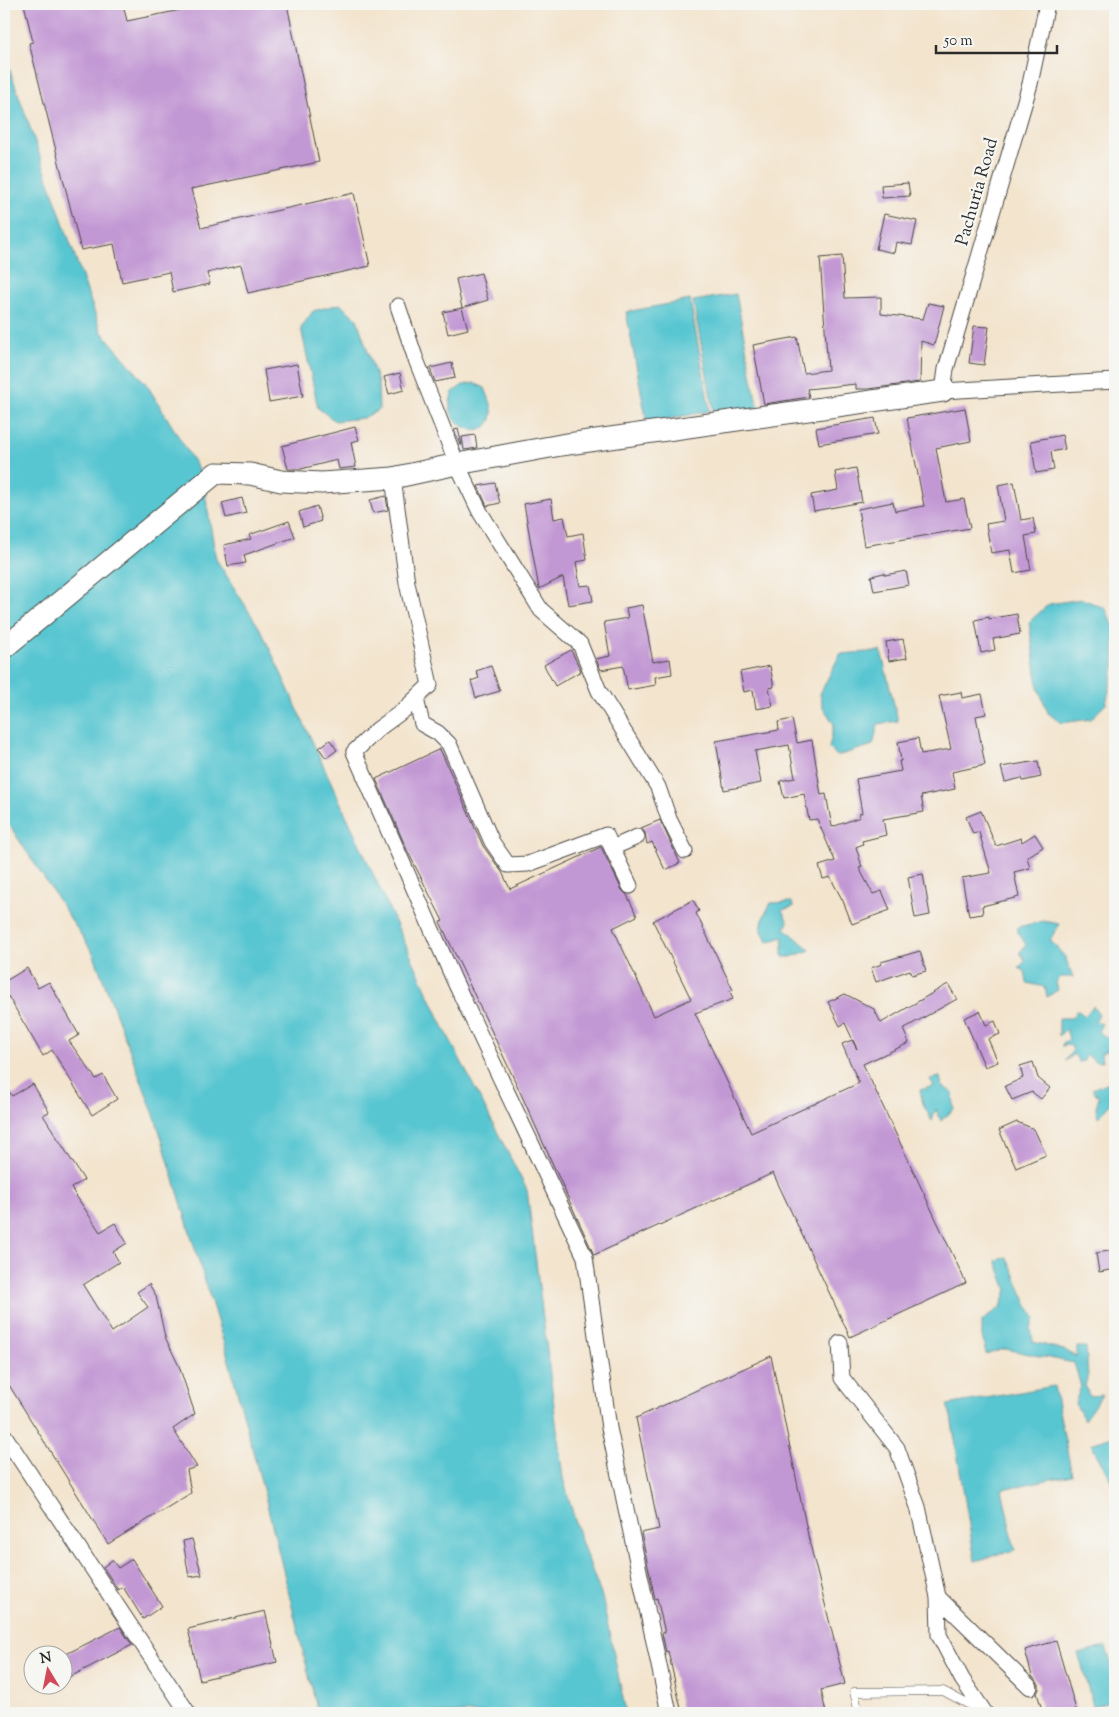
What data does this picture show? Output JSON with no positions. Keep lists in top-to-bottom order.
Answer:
{
  "streets": {
    "street": ["Pachuria Road"]
  },
  "scale_bar": "50 m",
  "north": "top"
}
